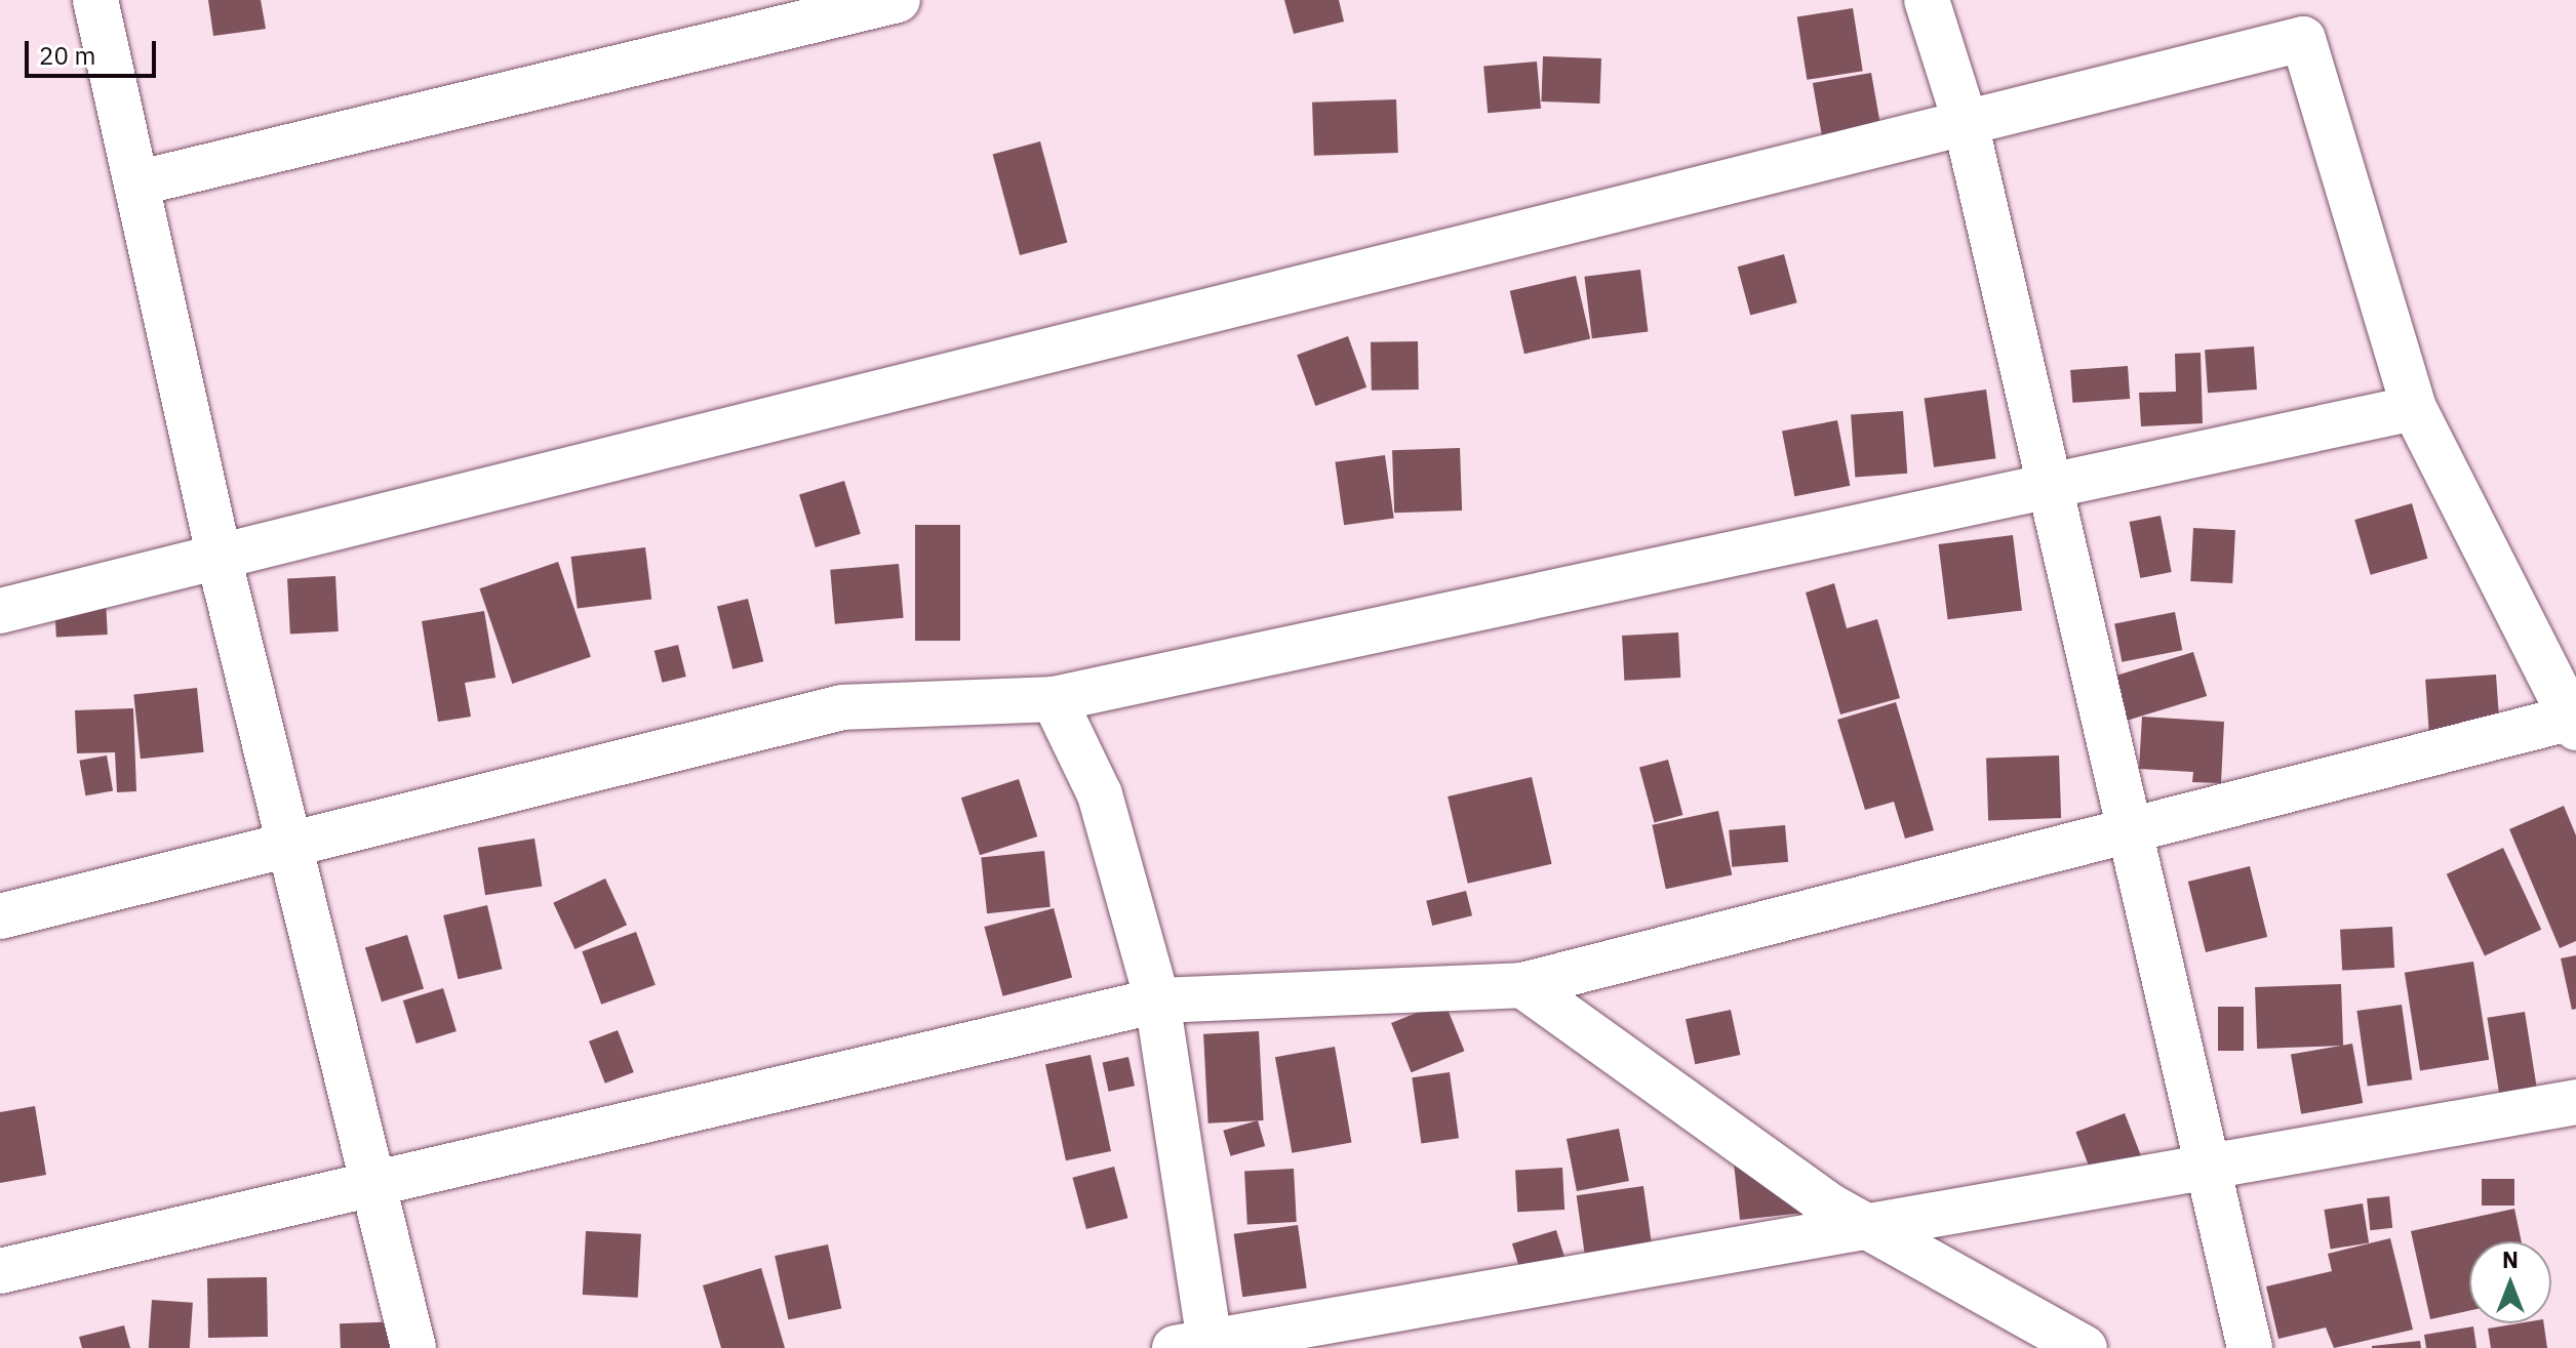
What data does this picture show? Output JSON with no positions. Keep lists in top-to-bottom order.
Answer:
{
  "scale_bar": "20 m",
  "north": "top"
}
